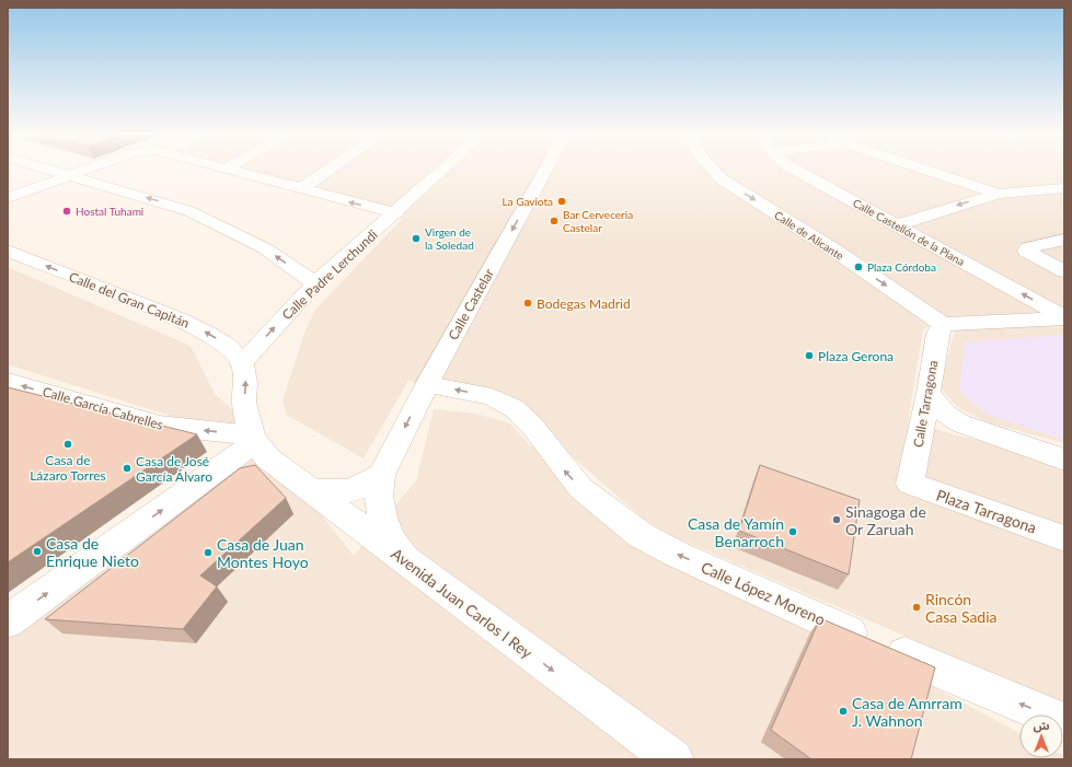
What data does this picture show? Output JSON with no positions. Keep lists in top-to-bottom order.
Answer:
{
  "streets": {
    "street": [
      "Calle Castellón de la Plana",
      "Calle de Alicante",
      "Calle Padre Lerchundi",
      "Calle del Gran Capitán",
      "Calle Castelar",
      "Calle Tarragona",
      "Calle García Cabrelles",
      "Plaza Tarragona",
      "Calle López Moreno",
      "Avenida Juan Carlos I Rey"
    ]
  },
  "crossings": [
    ["Calle de Alicante", "Calle Tarragona"],
    ["Calle Padre Lerchundi", "Calle del Gran Capitán"],
    ["Calle Castelar", "Calle López Moreno"],
    ["Calle Castelar", "Avenida Juan Carlos I Rey"],
    ["Calle Tarragona", "Plaza Tarragona"],
    ["Calle García Cabrelles", "Avenida Juan Carlos I Rey"]
  ],
  "one_way": [
    "Calle de Alicante",
    "Calle Padre Lerchundi",
    "Calle Castelar",
    "Calle López Moreno",
    "Avenida Juan Carlos I Rey"
  ],
  "places": [
    "La Gaviota",
    "Hostal Tuhami",
    "Bar Cerveceria Castelar",
    "Virgen de la Soledad",
    "Plaza Córdoba",
    "Bodegas Madrid",
    "Plaza Gerona",
    "Casa de Lázaro Torres",
    "Casa de José García Álvaro",
    "Sinagoga de Or Zaruah",
    "Casa de Yamín Benarroch",
    "Casa de Enrique Nieto",
    "Casa de Juan Montes Hoyo",
    "Rincón Casa Sadia",
    "Casa de Amrram J. Wahnon"
  ],
  "north": "top"
}
